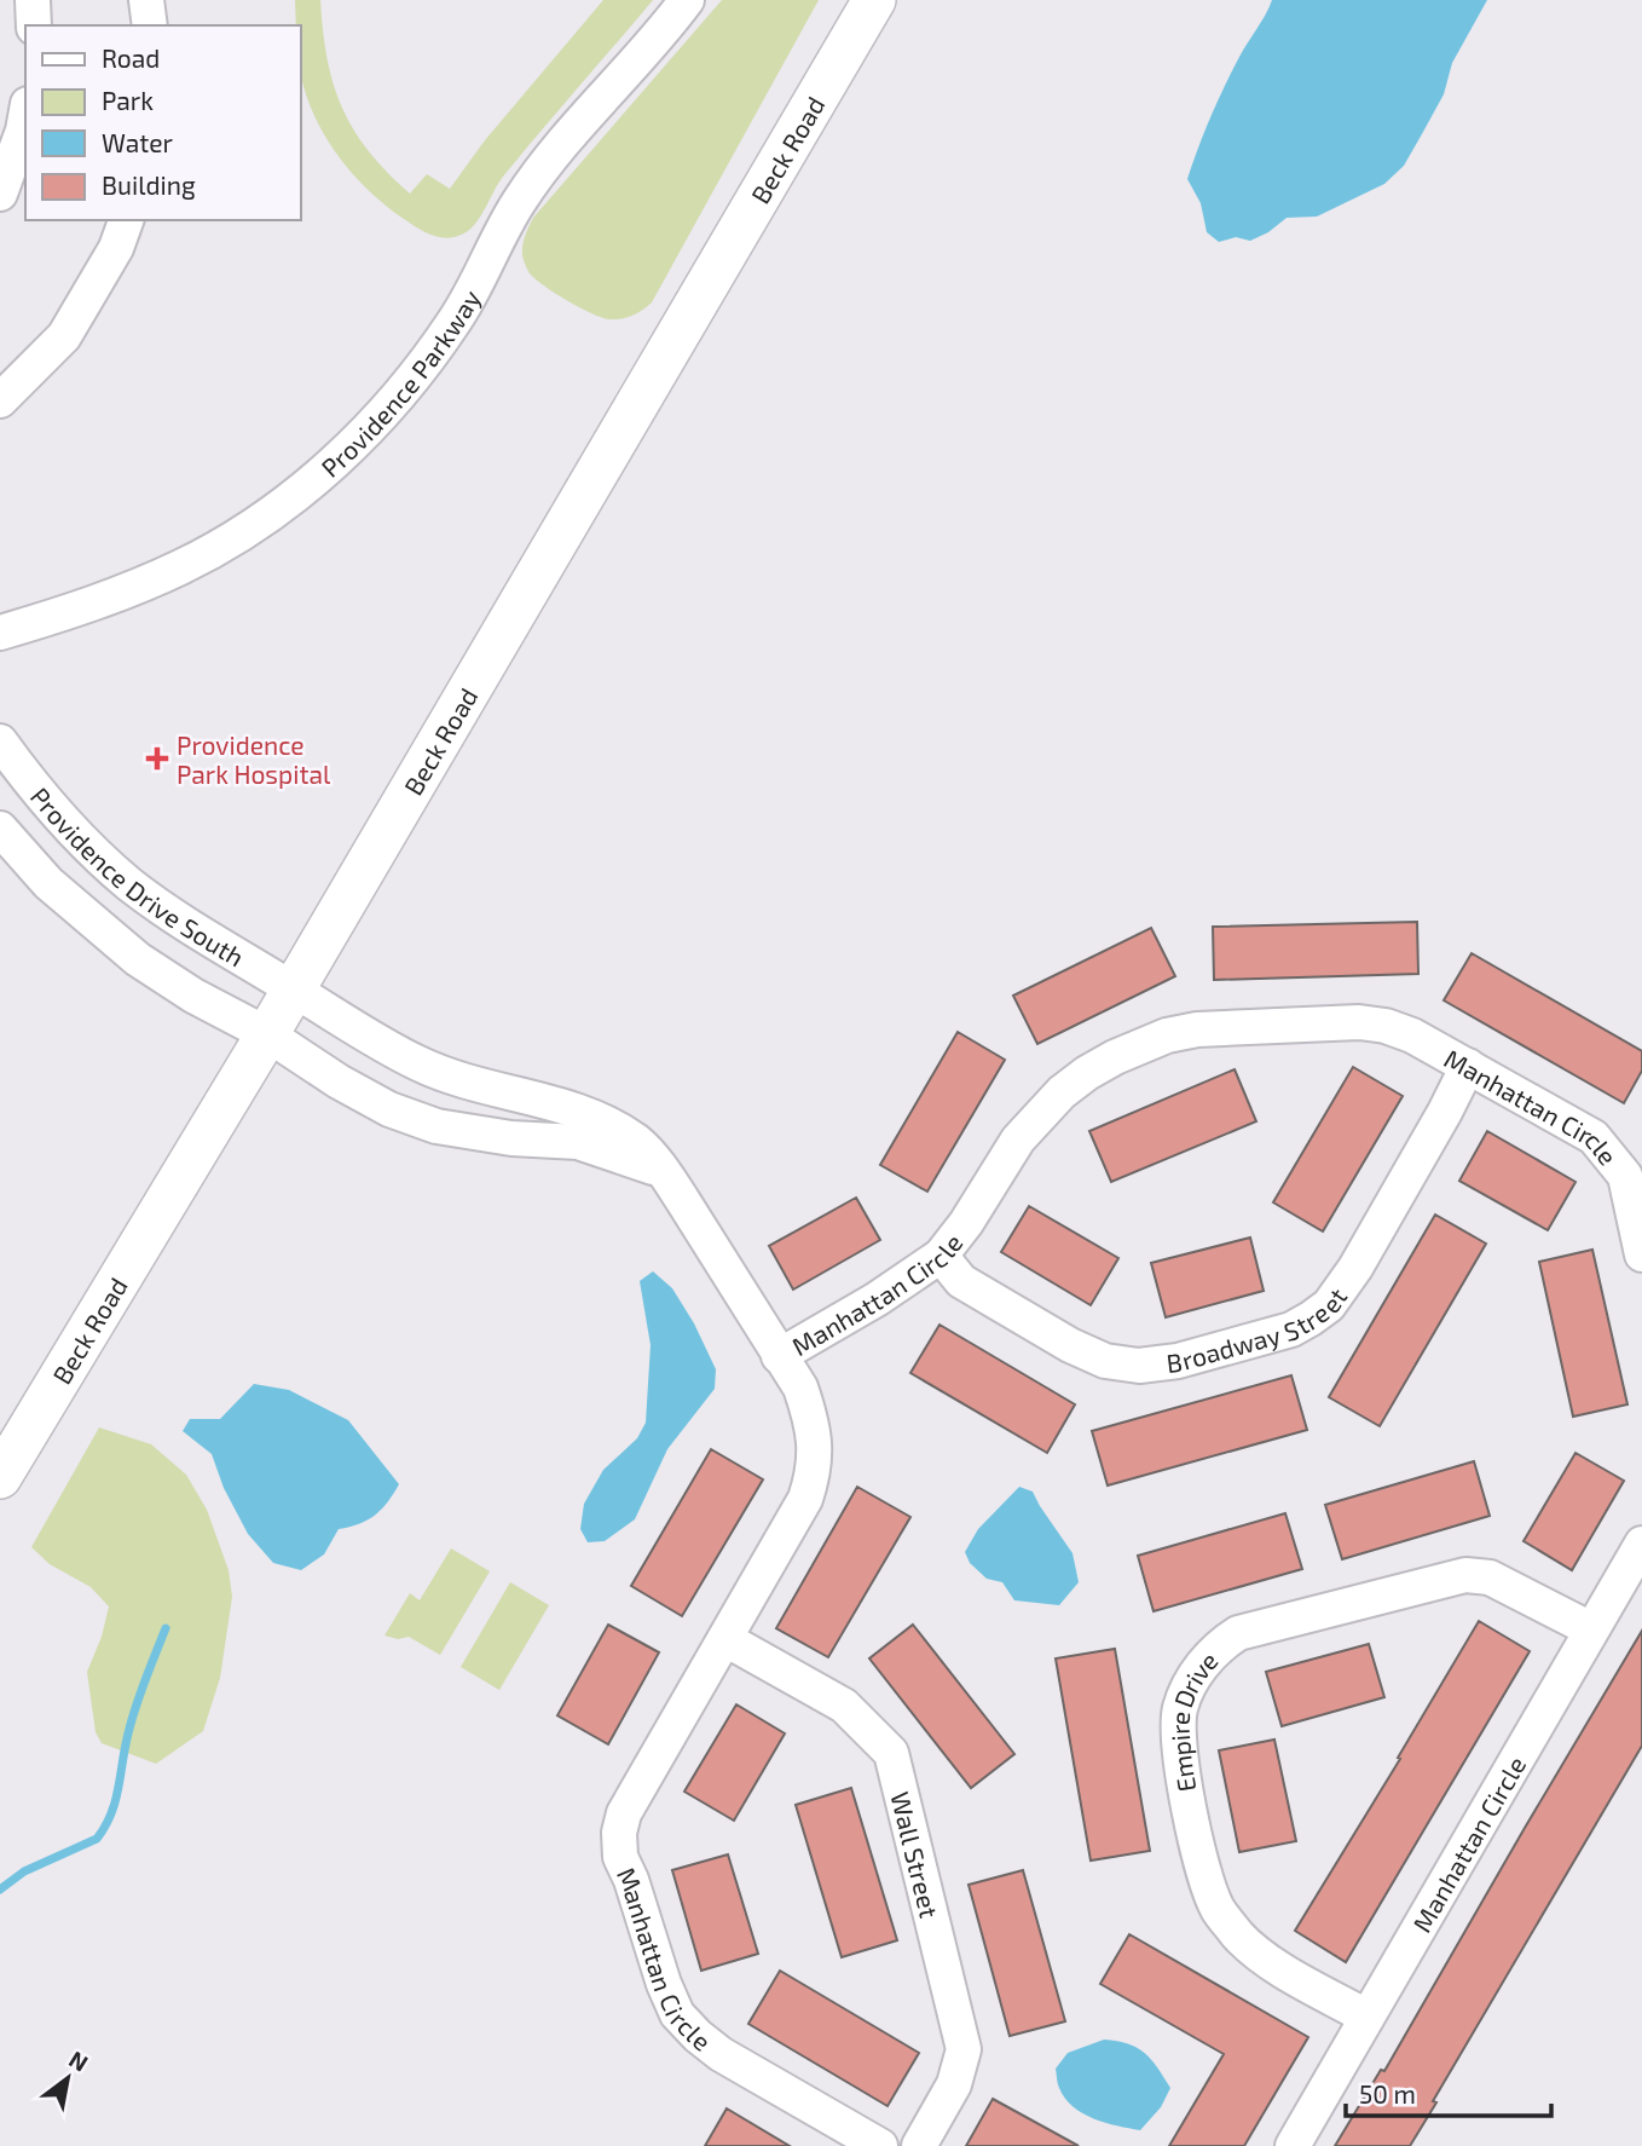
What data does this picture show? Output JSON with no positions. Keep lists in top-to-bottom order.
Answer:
{
  "streets": {
    "main road": ["Beck Road"],
    "street": [
      "Providence Parkway",
      "Providence Drive South",
      "Manhattan Circle",
      "Broadway Street",
      "Empire Drive",
      "Wall Street"
    ]
  },
  "crossings": [
    ["Beck Road", "Providence Drive South"],
    ["Providence Drive South", "Manhattan Circle"],
    ["Manhattan Circle", "Broadway Street"],
    ["Manhattan Circle", "Empire Drive"],
    ["Manhattan Circle", "Wall Street"]
  ],
  "places": {
    "health": ["Providence Park Hospital"]
  },
  "legend": [
    "Road",
    "Park",
    "Water",
    "Building"
  ],
  "scale_bar": "50 m",
  "north": "top right"
}
